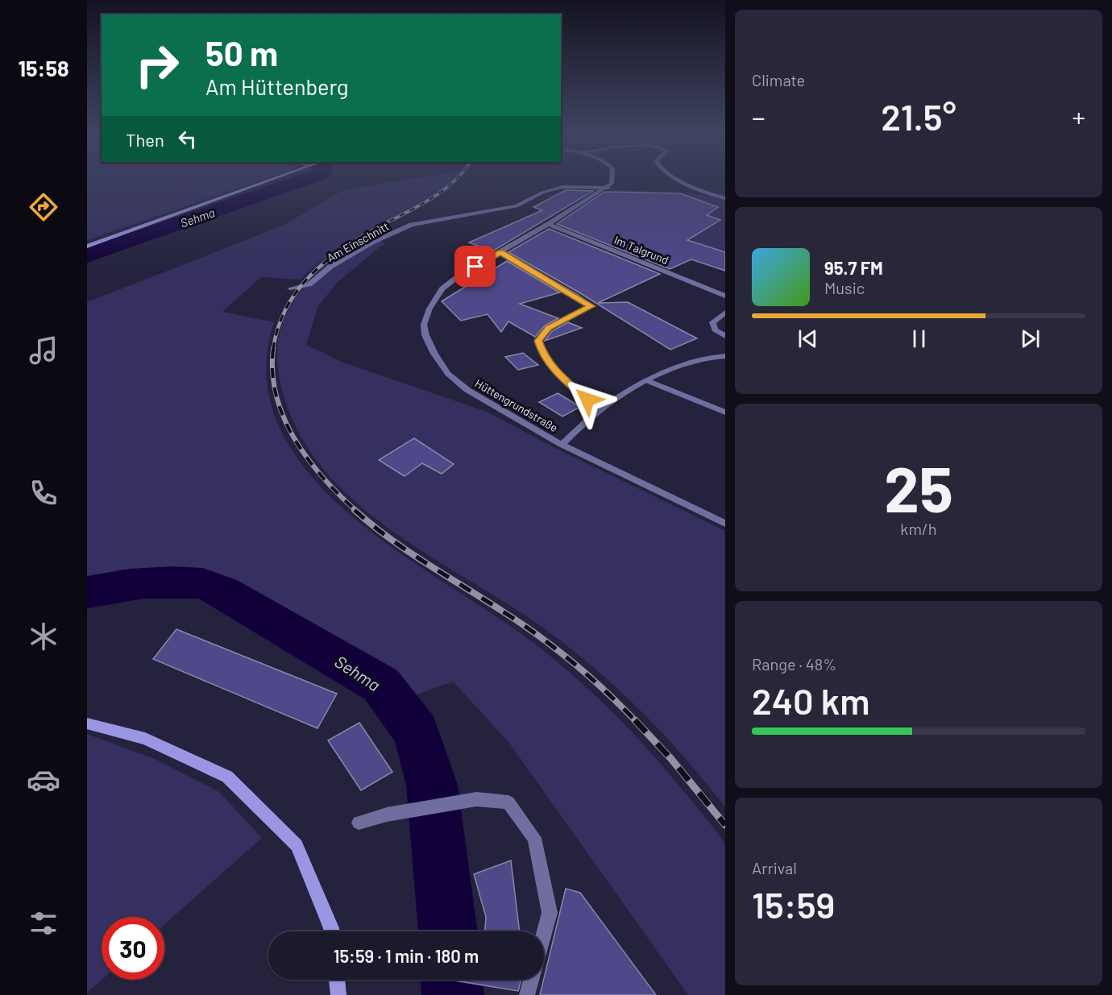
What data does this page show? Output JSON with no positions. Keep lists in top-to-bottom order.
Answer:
{
  "streets": {
    "street": ["Am Einschnitt", "Im Talgrund", "Hüttengrundstraße"]
  },
  "crossings": [
    ["Am Einschnitt", "Hüttengrundstraße"],
    ["Im Talgrund", "Hüttengrundstraße"]
  ],
  "water": ["Sehma"],
  "page": {
    "tabs": "15:58",
    "tile": [
      "Climate",
      ["25", "km/h"],
      ["Range · 48%", "240 km"],
      ["Arrival", "15:59"]
    ],
    "turn": ["50 m", "Am Hüttenberg"],
    "heat": ["−", "21.5°", "+"],
    "then": "Then",
    "song": ["95.7 FM", "Music"],
    "limit": "30",
    "trip": "15:59 · 1 min · 180 m"
  }
}
